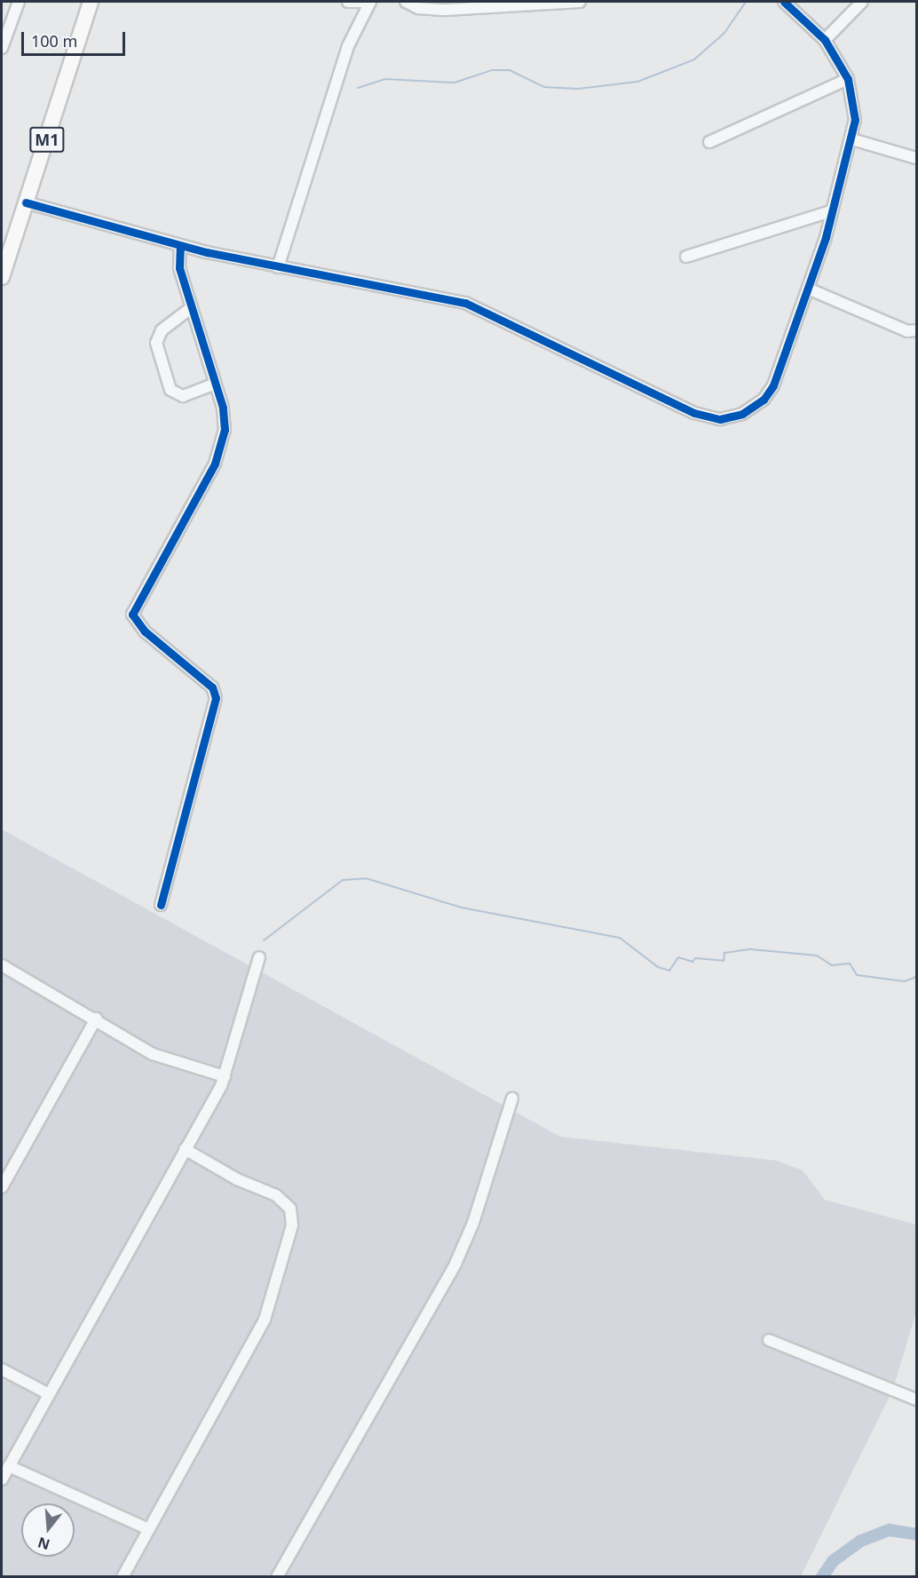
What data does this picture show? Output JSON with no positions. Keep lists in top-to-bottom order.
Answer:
{
  "streets": {
    "highway": ["M1"]
  },
  "scale_bar": "100 m",
  "north": "bottom"
}
